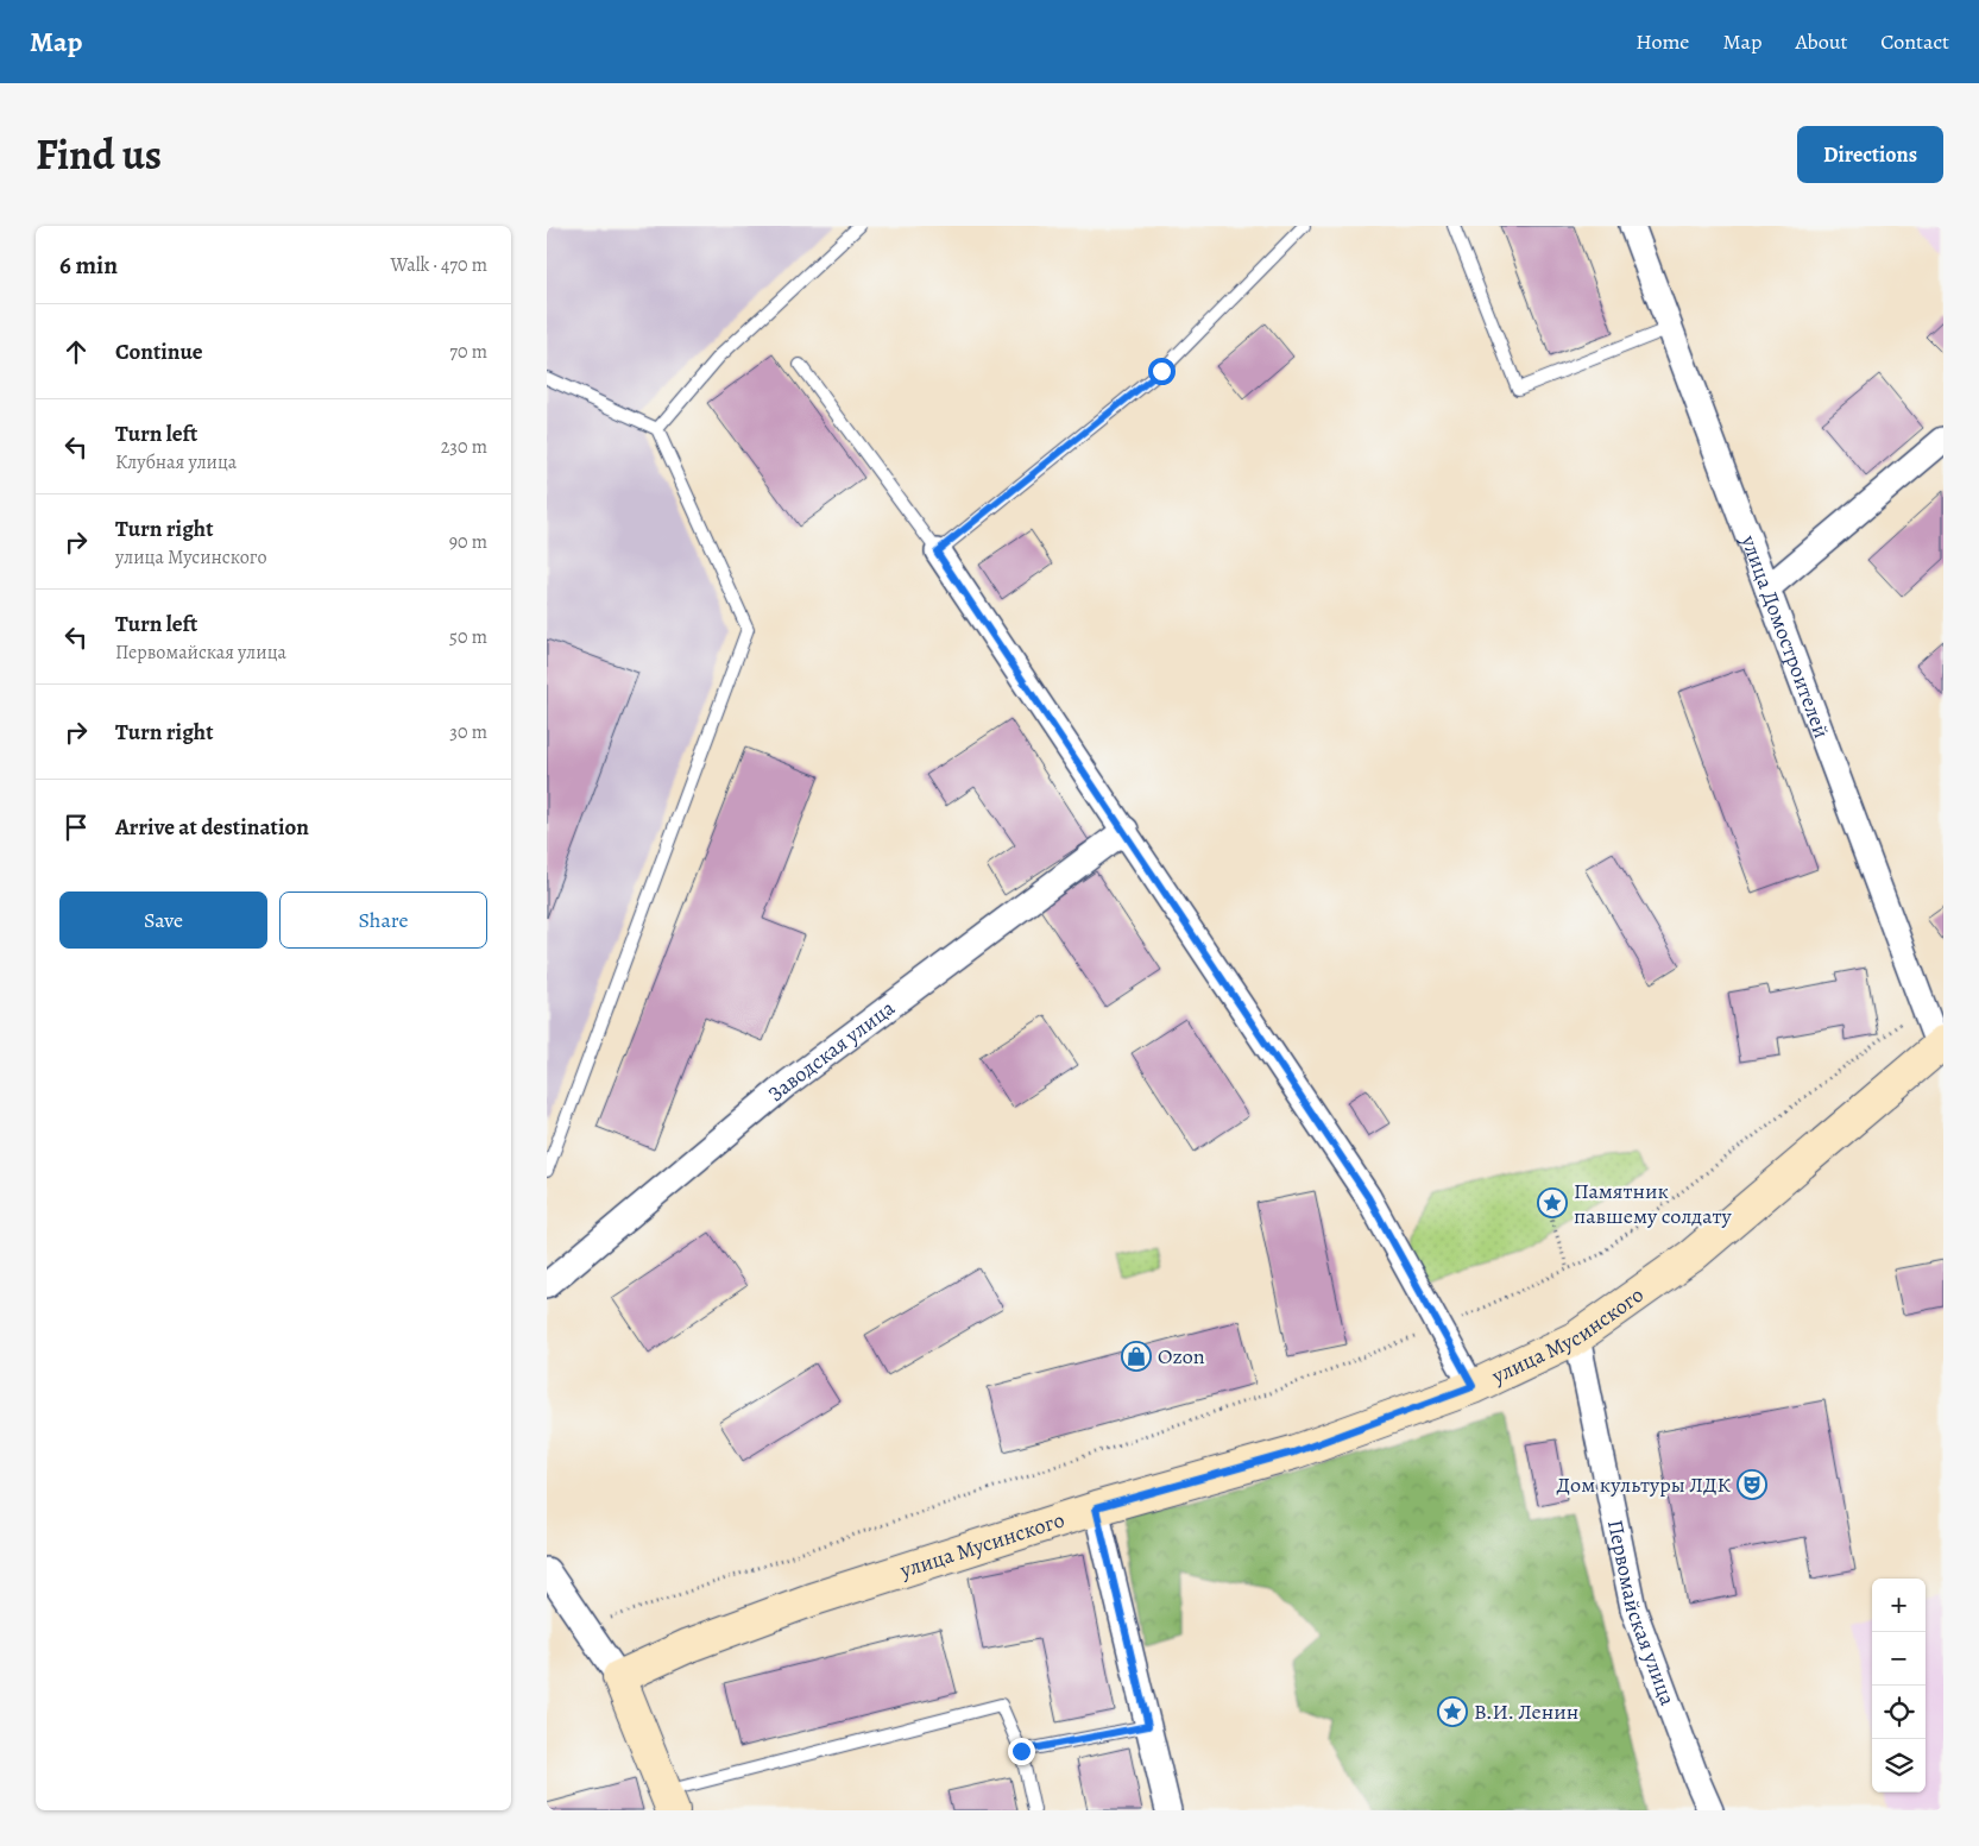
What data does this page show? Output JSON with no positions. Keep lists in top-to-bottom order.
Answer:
{
  "streets": {
    "street": [
      "улица Домостроителей",
      "Заводская улица",
      "улица Мусинского",
      "Первомайская улица"
    ]
  },
  "crossings": [
    ["улица Домостроителей", "улица Мусинского"],
    ["улица Мусинского", "Первомайская улица"]
  ],
  "places": {
    "place": ["Памятник павшему солдату", "В.И. Ленин"],
    "shop": ["Ozon"],
    "theatre": ["Дом культуры ЛДК"]
  },
  "page": {
    "header": "Map",
    "nav": [
      "Home",
      "Map",
      "About",
      "Contact"
    ],
    "title": "Find us",
    "buttons": [
      "Directions",
      ["Save", "Share"]
    ],
    "heading": ["6 min", "Walk · 470 m"],
    "list": [
      ["Continue", "70 m"],
      ["Turn left", "Клубная улица", "230 m"],
      ["Turn right", "улица Мусинского", "90 m"],
      ["Turn left", "Первомайская улица", "50 m"],
      ["Turn right", "30 m"],
      "Arrive at destination"
    ],
    "map_buttons": ["+", "−"]
  }
}
